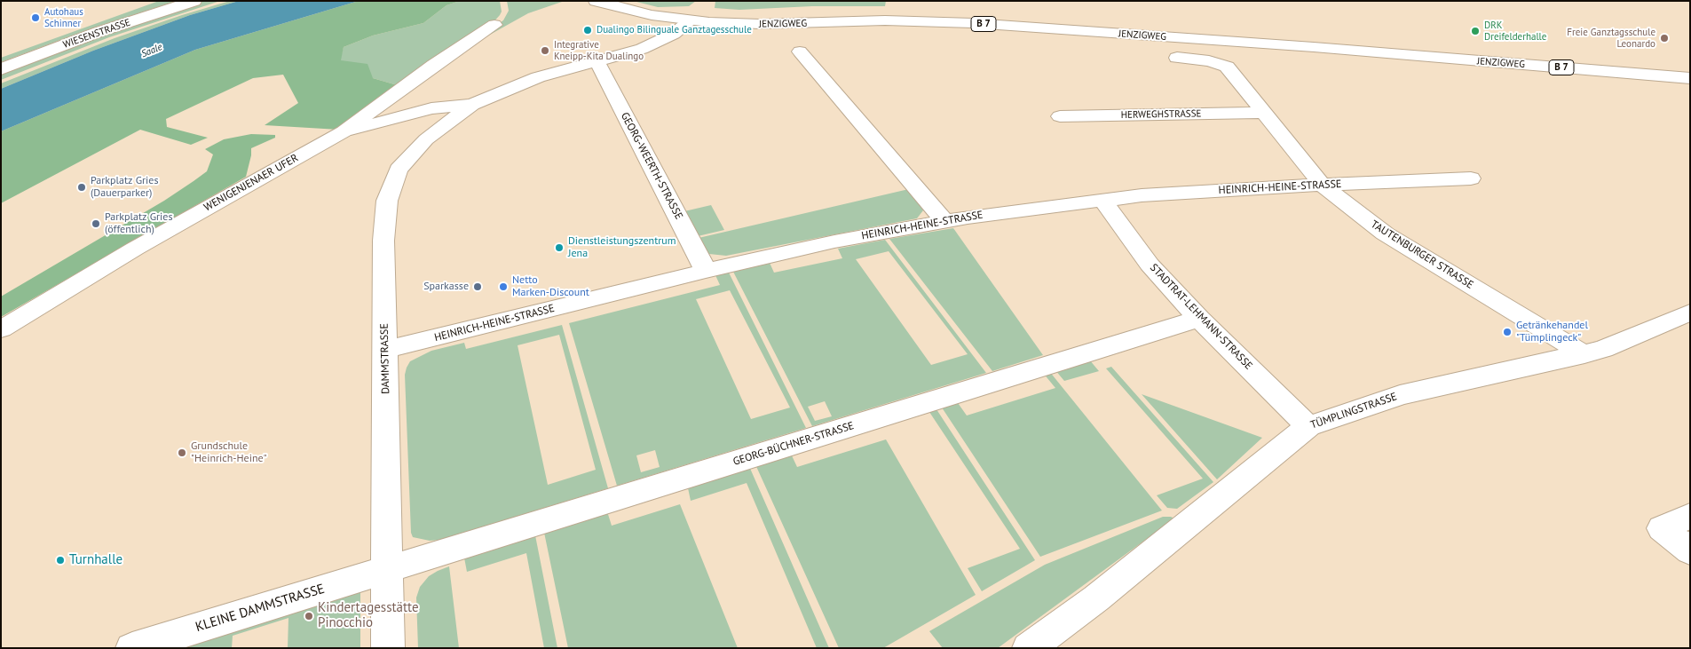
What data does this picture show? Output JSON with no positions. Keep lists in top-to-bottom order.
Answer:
{
  "streets": {
    "street": [
      "JENZIGWEG",
      "B 7",
      "WIESENSTRASSE",
      "HERWEGHSTRASSE",
      "GEORG-WEERTH-STRASSE",
      "WENIGENJENAER UFER",
      "HEINRICH-HEINE-STRASSE",
      "TAUTENBURGER STRASSE",
      "STADTRAT-LEHMANN-STRASSE",
      "DAMMSTRASSE",
      "TÜMPLINGSTRASSE",
      "GEORG-BÜCHNER-STRASSE",
      "KLEINE DAMMSTRASSE"
    ]
  },
  "crossings": [
    ["JENZIGWEG", "DAMMSTRASSE"],
    ["HERWEGHSTRASSE", "TAUTENBURGER STRASSE"],
    ["GEORG-WEERTH-STRASSE", "HEINRICH-HEINE-STRASSE"],
    ["GEORG-WEERTH-STRASSE", "DAMMSTRASSE"],
    ["WENIGENJENAER UFER", "DAMMSTRASSE"],
    ["HEINRICH-HEINE-STRASSE", "TAUTENBURGER STRASSE"],
    ["HEINRICH-HEINE-STRASSE", "STADTRAT-LEHMANN-STRASSE"],
    ["HEINRICH-HEINE-STRASSE", "DAMMSTRASSE"],
    ["TAUTENBURGER STRASSE", "TÜMPLINGSTRASSE"],
    ["STADTRAT-LEHMANN-STRASSE", "TÜMPLINGSTRASSE"],
    ["STADTRAT-LEHMANN-STRASSE", "GEORG-BÜCHNER-STRASSE"],
    ["DAMMSTRASSE", "GEORG-BÜCHNER-STRASSE"],
    ["DAMMSTRASSE", "KLEINE DAMMSTRASSE"],
    ["GEORG-BÜCHNER-STRASSE", "KLEINE DAMMSTRASSE"]
  ],
  "water": ["Saale"],
  "places": [
    "Autohaus Schinner",
    "Dualingo Bilinguale Ganztagesschule",
    "DRK Dreifelderhalle",
    "Freie Ganztagsschule Leonardo",
    "Integrative Kneipp-Kita Dualingo",
    "Parkplatz Gries (Dauerparker)",
    "Parkplatz Gries (öffentlich)",
    "Dienstleistungszentrum Jena",
    "Sparkasse",
    "Netto Marken-Discount",
    "Getränkehandel \"Tümplingeck\"",
    "Grundschule \"Heinrich-Heine\"",
    "Turnhalle",
    "Kindertagesstätte Pinocchio"
  ]
}
